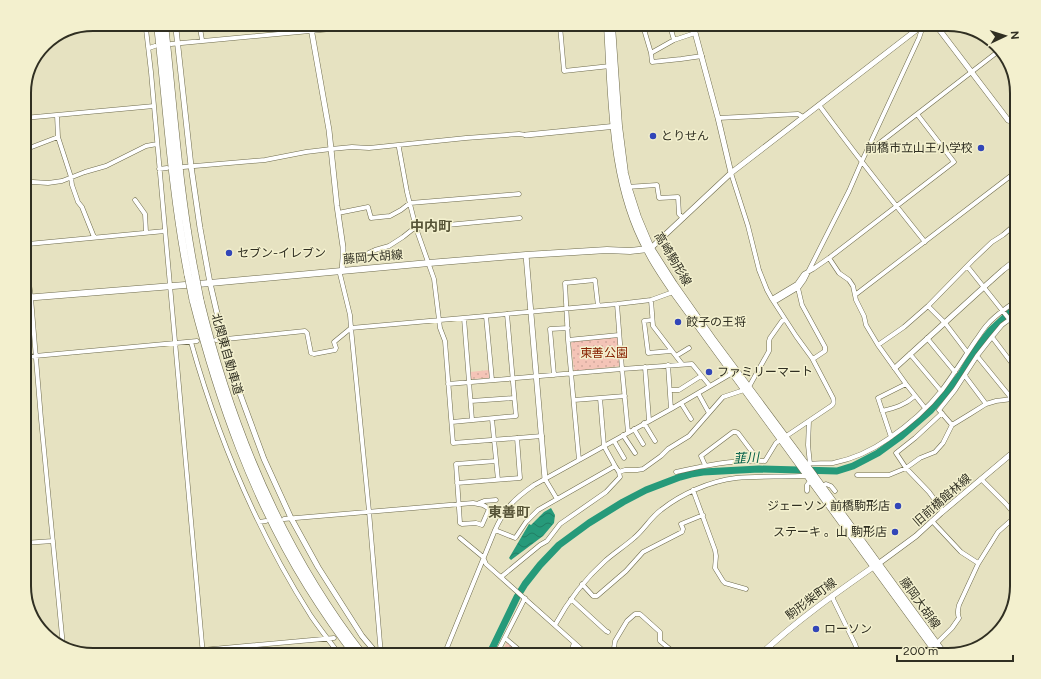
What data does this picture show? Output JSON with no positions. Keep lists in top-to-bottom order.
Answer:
{
  "streets": {
    "highway": ["北関東自動車道"],
    "main road": ["藤岡大胡線", "高崎駒形線", "駒形柴町線"],
    "street": ["旧前橋館林線"]
  },
  "crossings": [
    ["藤岡大胡線", "高崎駒形線"],
    ["藤岡大胡線", "旧前橋館林線"],
    ["藤岡大胡線", "駒形柴町線"],
    ["高崎駒形線", "旧前橋館林線"],
    ["高崎駒形線", "駒形柴町線"],
    ["旧前橋館林線", "駒形柴町線"]
  ],
  "districts": ["中内町", "東善町"],
  "water": ["韮川"],
  "parks": ["東善公園"],
  "places": [
    "とりせん",
    "前橋市立山王小学校",
    "セブン-イレブン",
    "餃子の王将",
    "ファミリーマート",
    "ジェーソン 前橋駒形店",
    "ステーキ 。山 駒形店",
    "ローソン"
  ],
  "scale_bar": "200 m",
  "north": "right"
}
